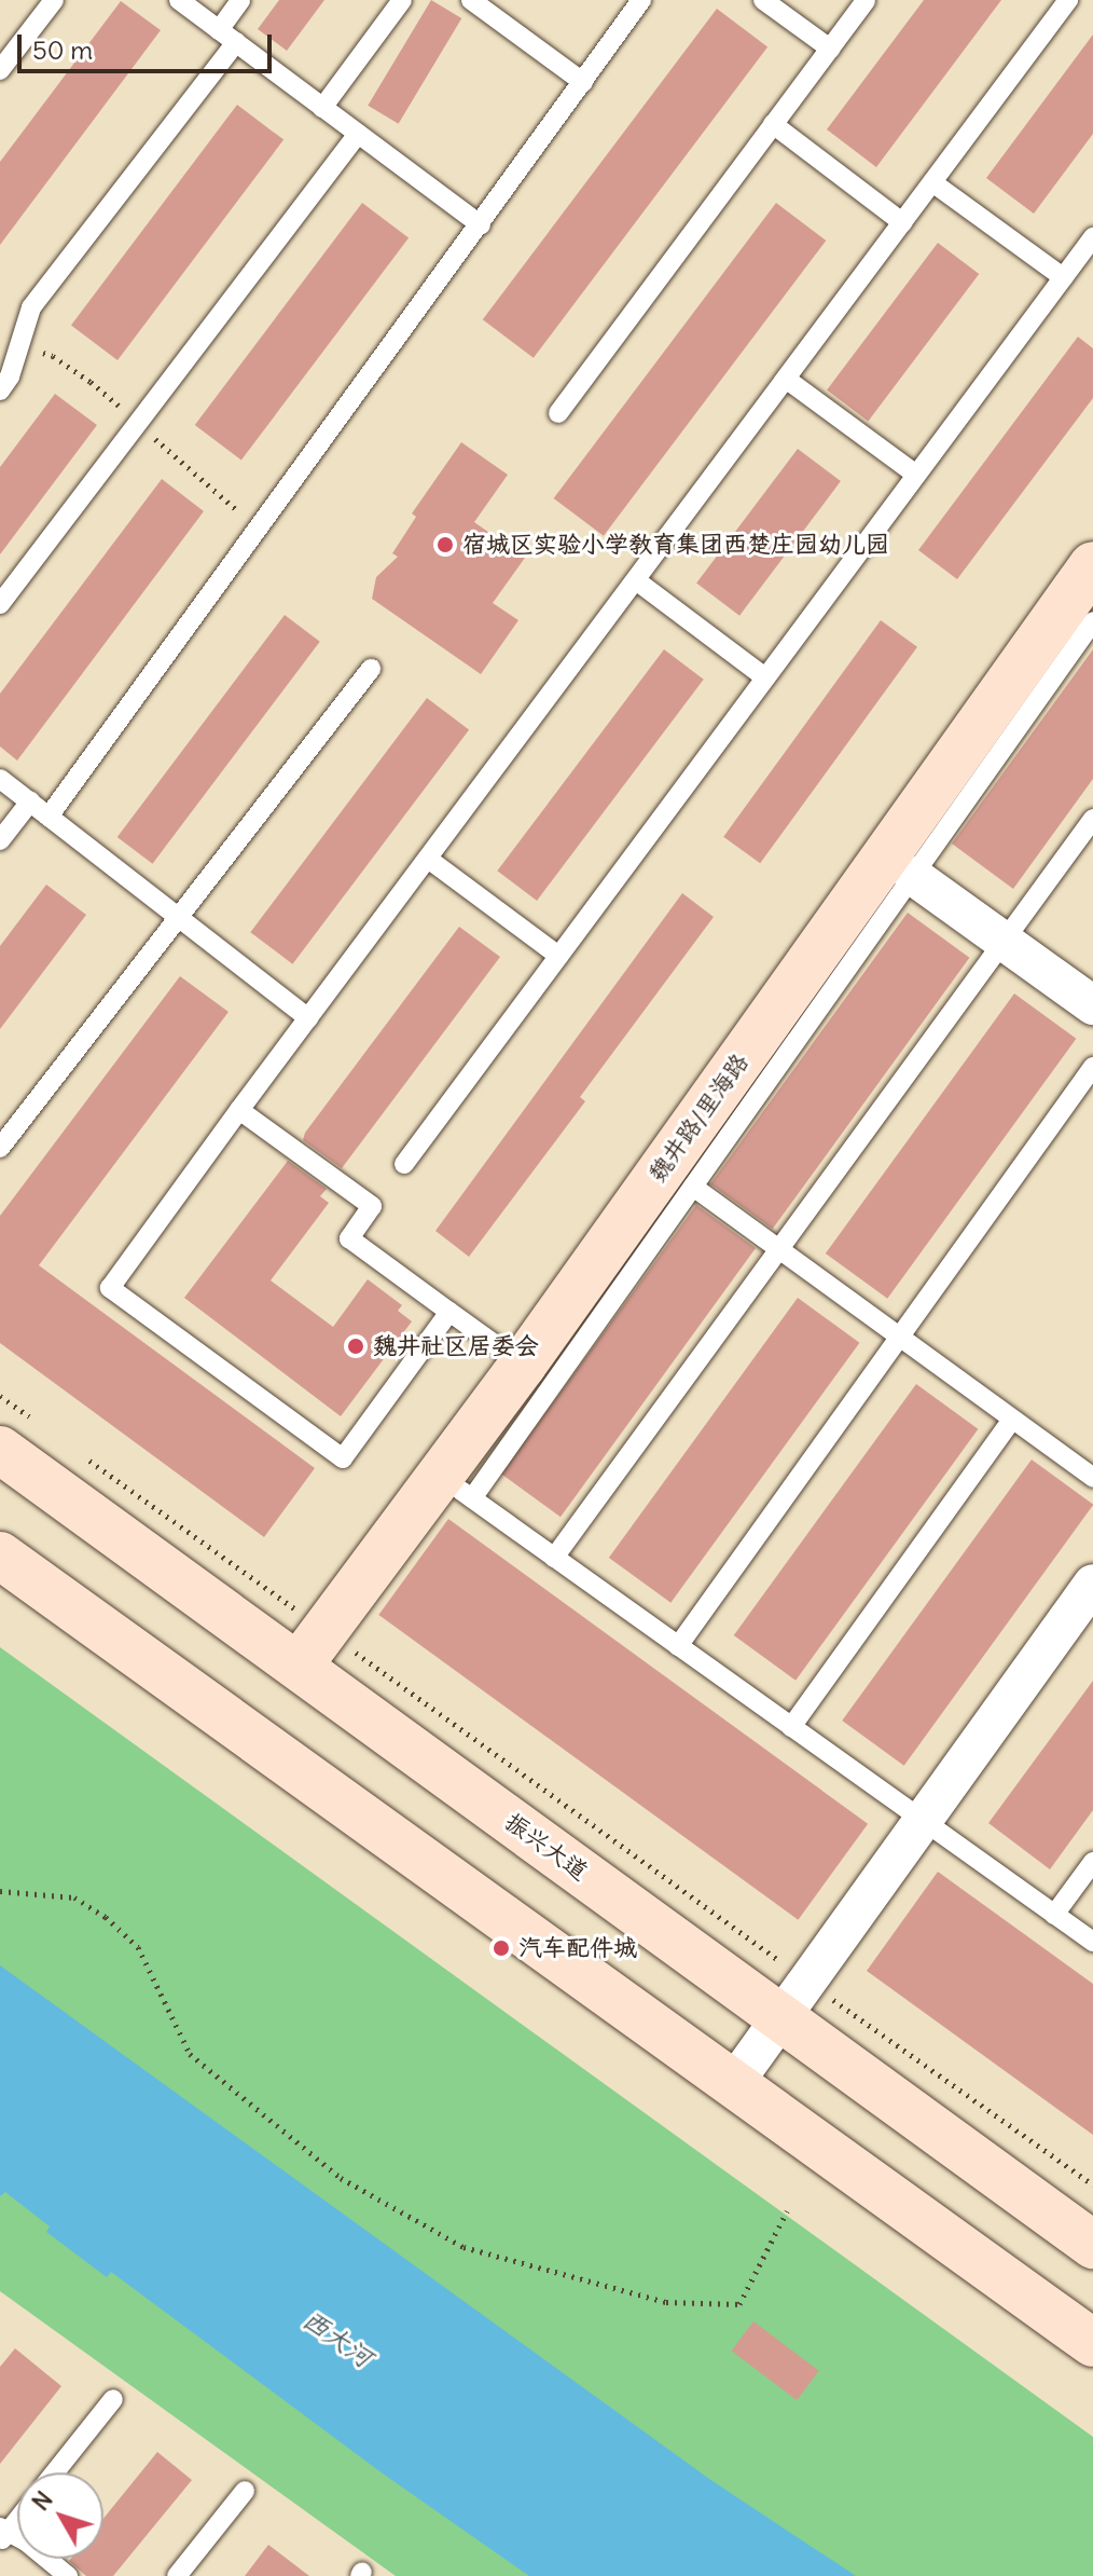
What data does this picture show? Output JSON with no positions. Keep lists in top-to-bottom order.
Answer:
{
  "streets": {
    "main road": ["魏井路/里海路", "振兴大道"]
  },
  "crossings": [
    ["魏井路/里海路", "振兴大道"]
  ],
  "water": ["西大河"],
  "places": ["宿城区实验小学教育集团西楚庄园幼儿园", "魏井社区居委会", "汽车配件城"],
  "scale_bar": "50 m",
  "north": "top left"
}
